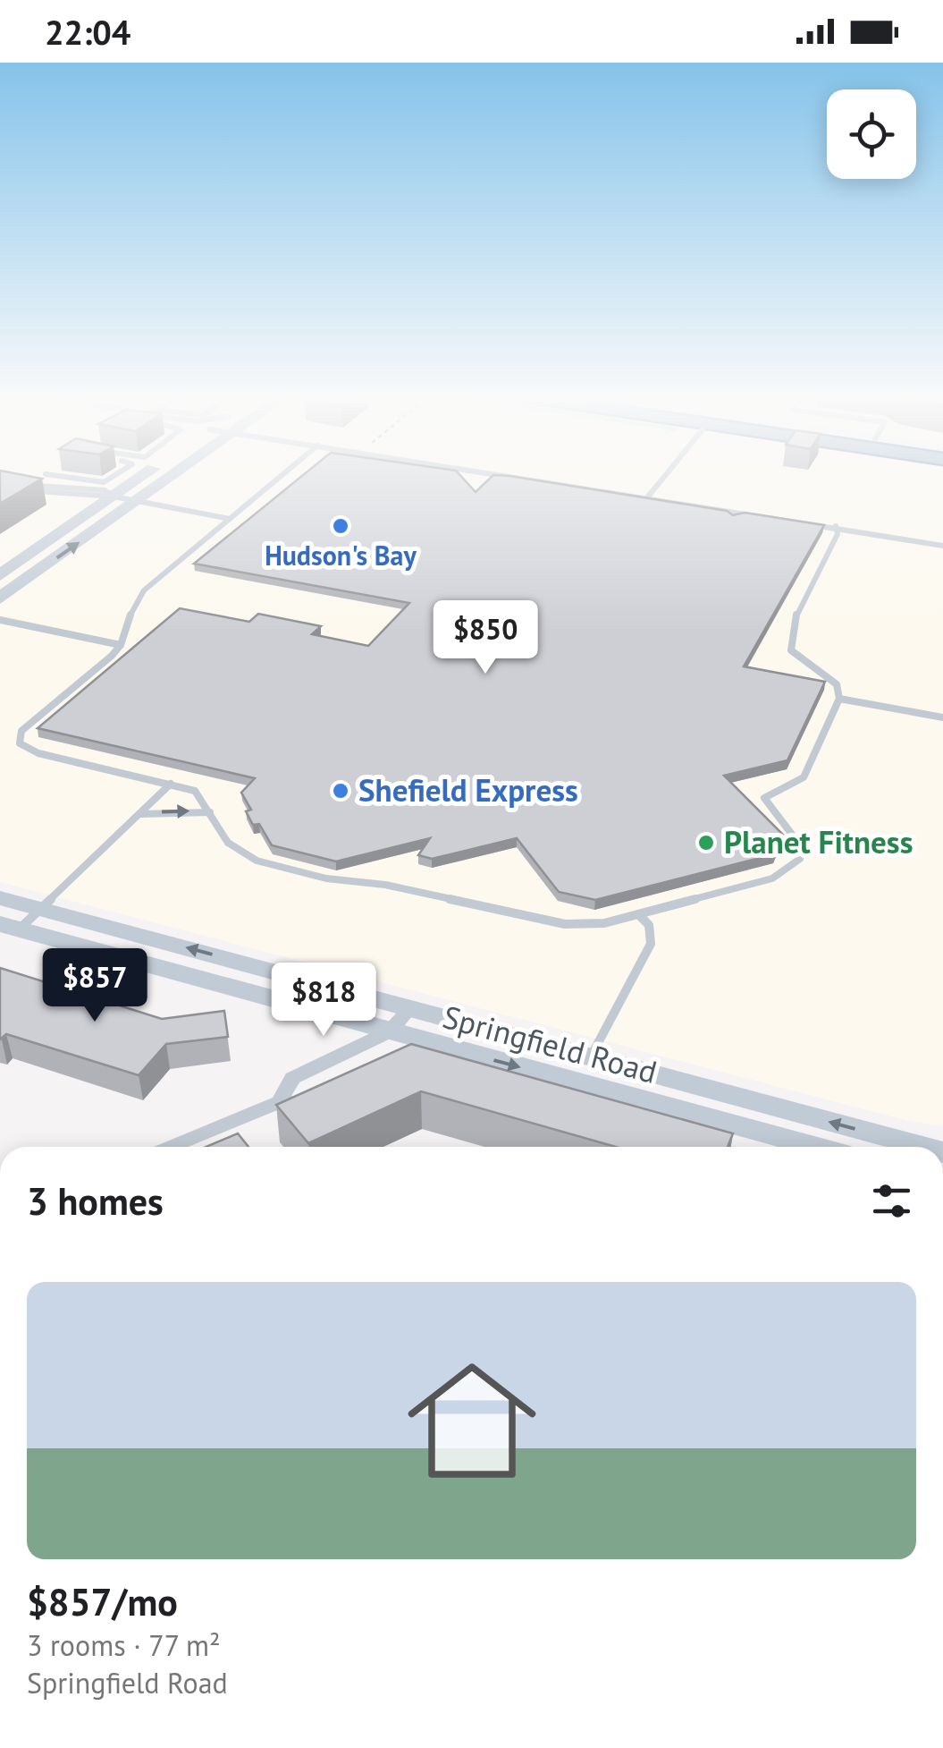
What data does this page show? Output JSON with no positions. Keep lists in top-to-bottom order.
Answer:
{
  "streets": {
    "main road": ["Springfield Road"]
  },
  "places": ["Hudson's Bay", "Shefield Express", "Planet Fitness"],
  "page": {
    "status": "22:04",
    "price": ["$850", "$857", "$818"],
    "heading": "3 homes",
    "list": [
      {
        "name": "$857/mo",
        "note": "3 rooms · 77 m² · Springfield Road"
      }
    ]
  }
}
